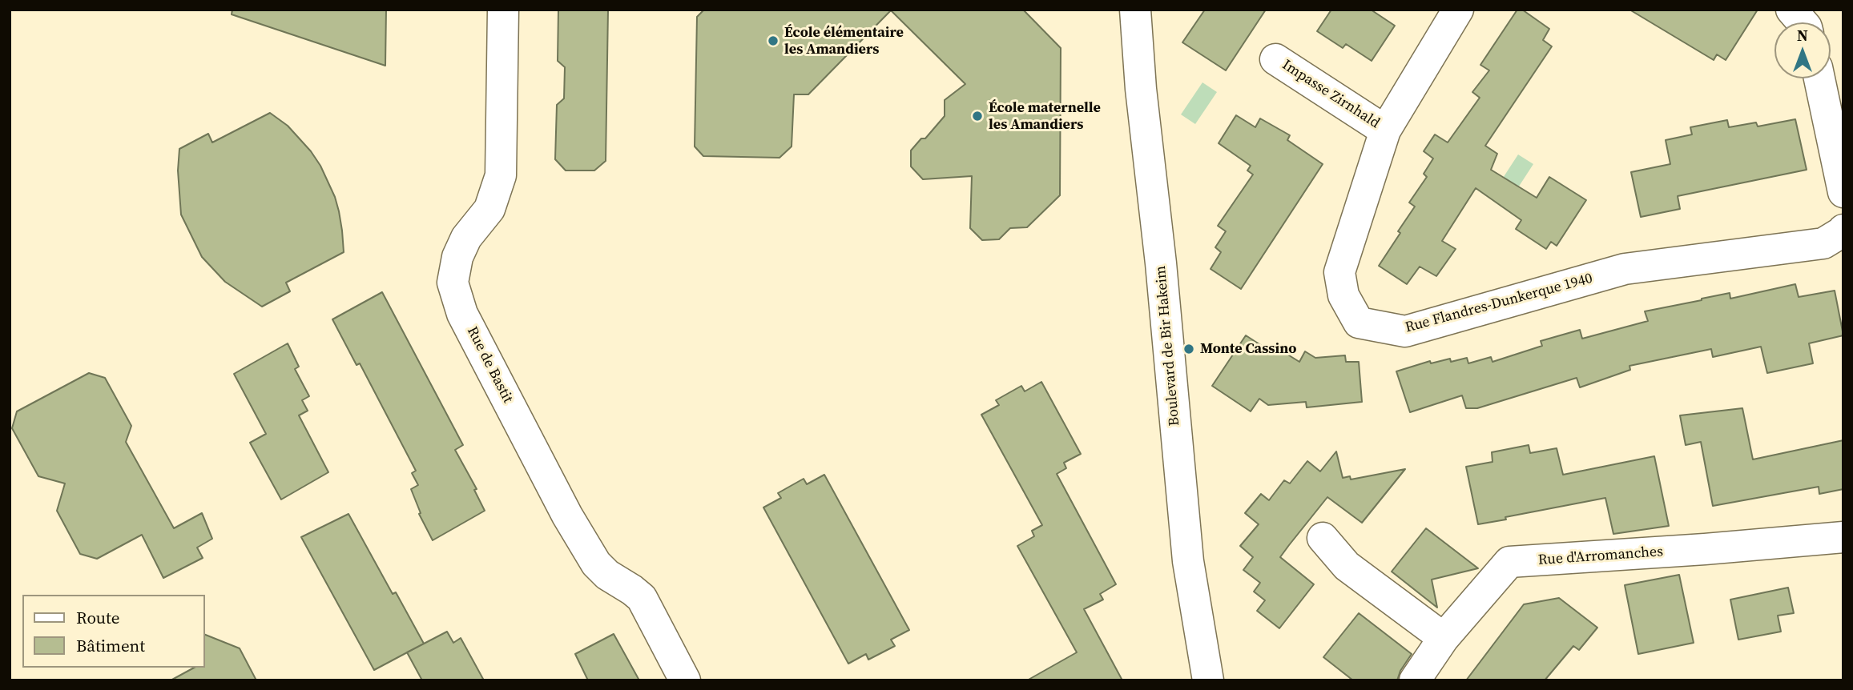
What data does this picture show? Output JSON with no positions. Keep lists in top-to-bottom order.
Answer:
{
  "streets": {
    "street": [
      "Impasse Zirnhald",
      "Rue Flandres-Dunkerque 1940",
      "Boulevard de Bir Hakeim",
      "Rue de Bastit",
      "Rue d'Arromanches"
    ]
  },
  "crossings": [
    ["Impasse Zirnhald", "Rue Flandres-Dunkerque 1940"]
  ],
  "places": ["École élémentaire les Amandiers", "École maternelle les Amandiers", "Monte Cassino"],
  "legend": ["Route", "Bâtiment"],
  "north": "top"
}
